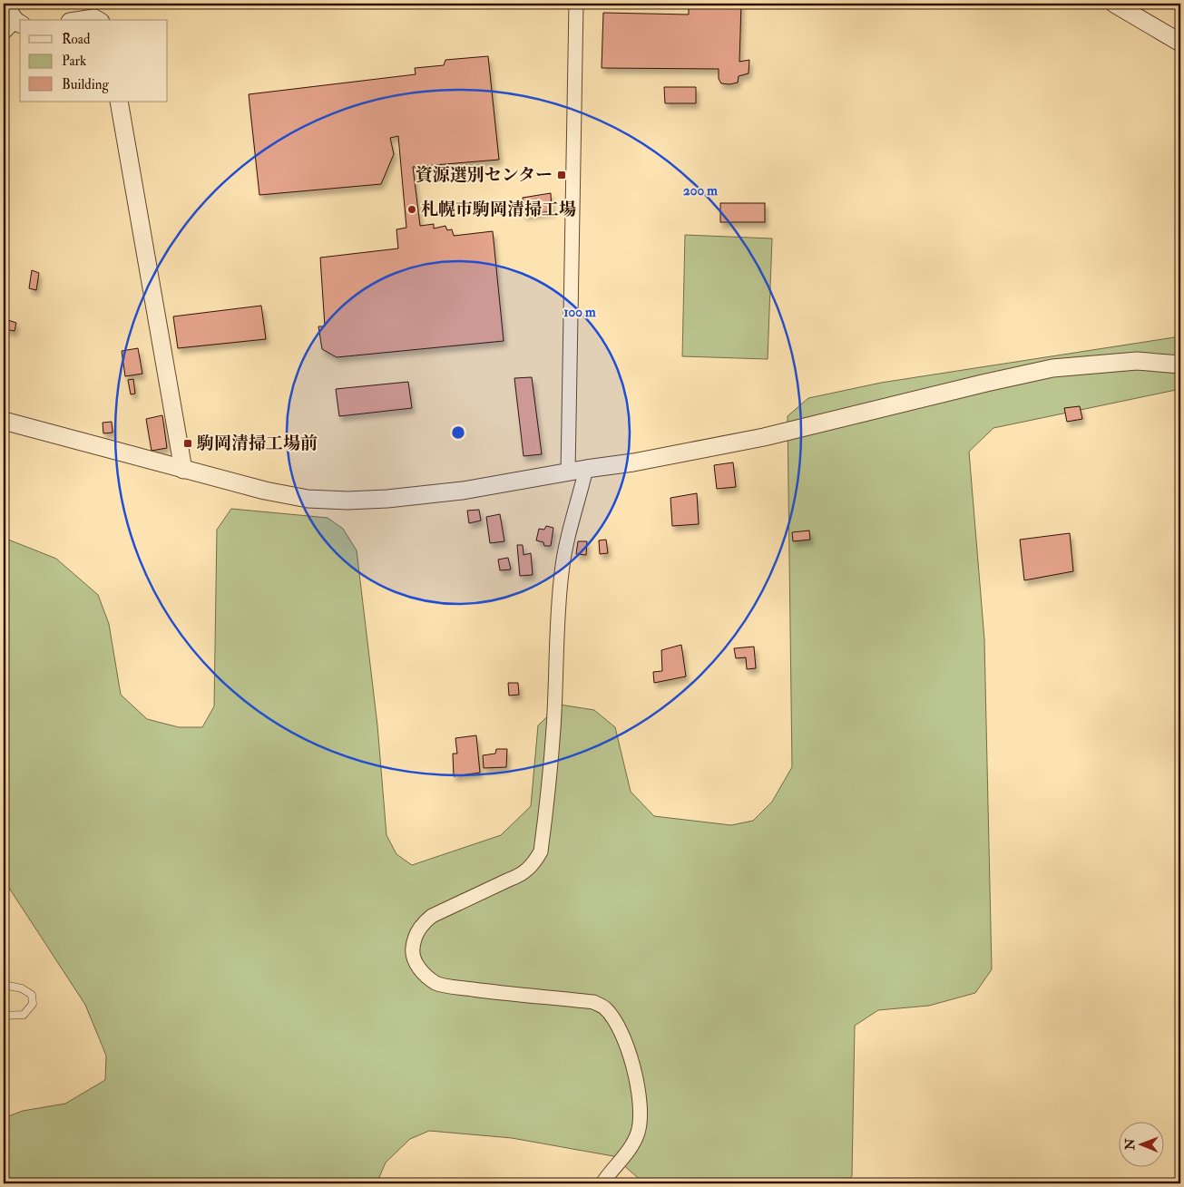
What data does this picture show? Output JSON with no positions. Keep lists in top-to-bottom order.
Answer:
{
  "places": {
    "transit": ["資源選別センター", "駒岡清掃工場前"],
    "other": ["札幌市駒岡清掃工場"]
  },
  "legend": ["Road", "Park", "Building"],
  "north": "left",
  "rings": ["200 m", "100 m"]
}
